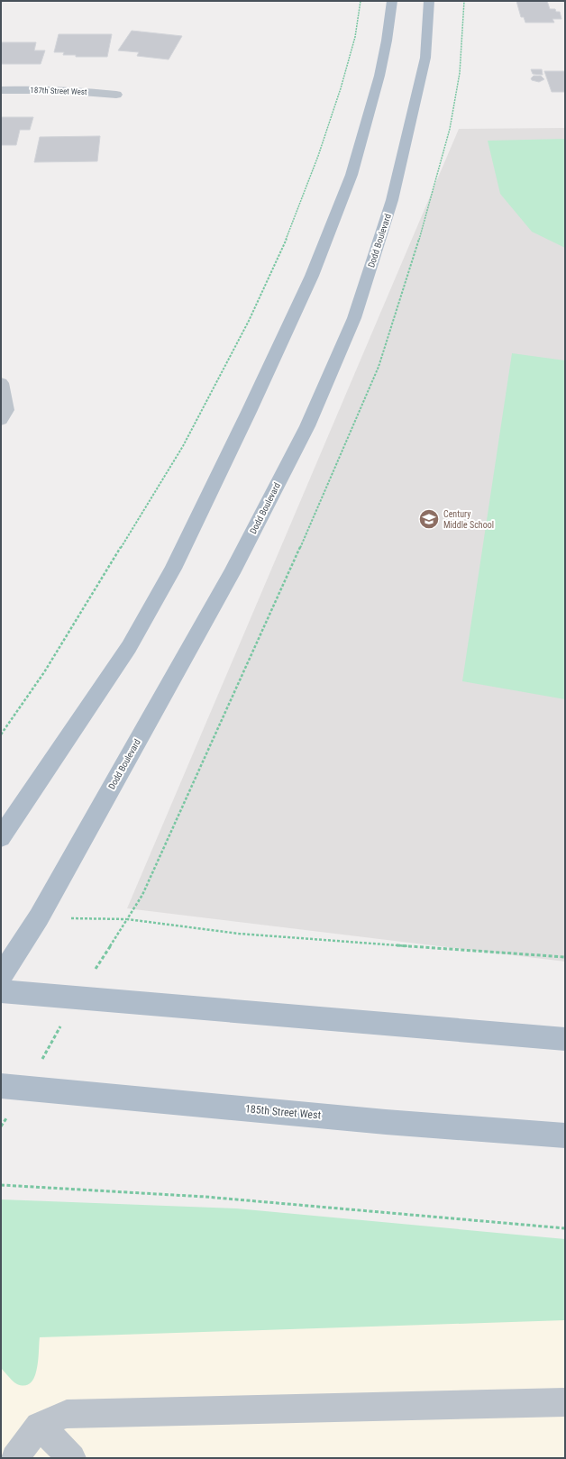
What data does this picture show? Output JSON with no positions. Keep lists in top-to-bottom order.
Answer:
{
  "streets": {
    "main road": ["Dodd Boulevard", "185th Street West"],
    "street": ["187th Street West"]
  },
  "places": {
    "school or university": ["Century Middle School"]
  }
}
